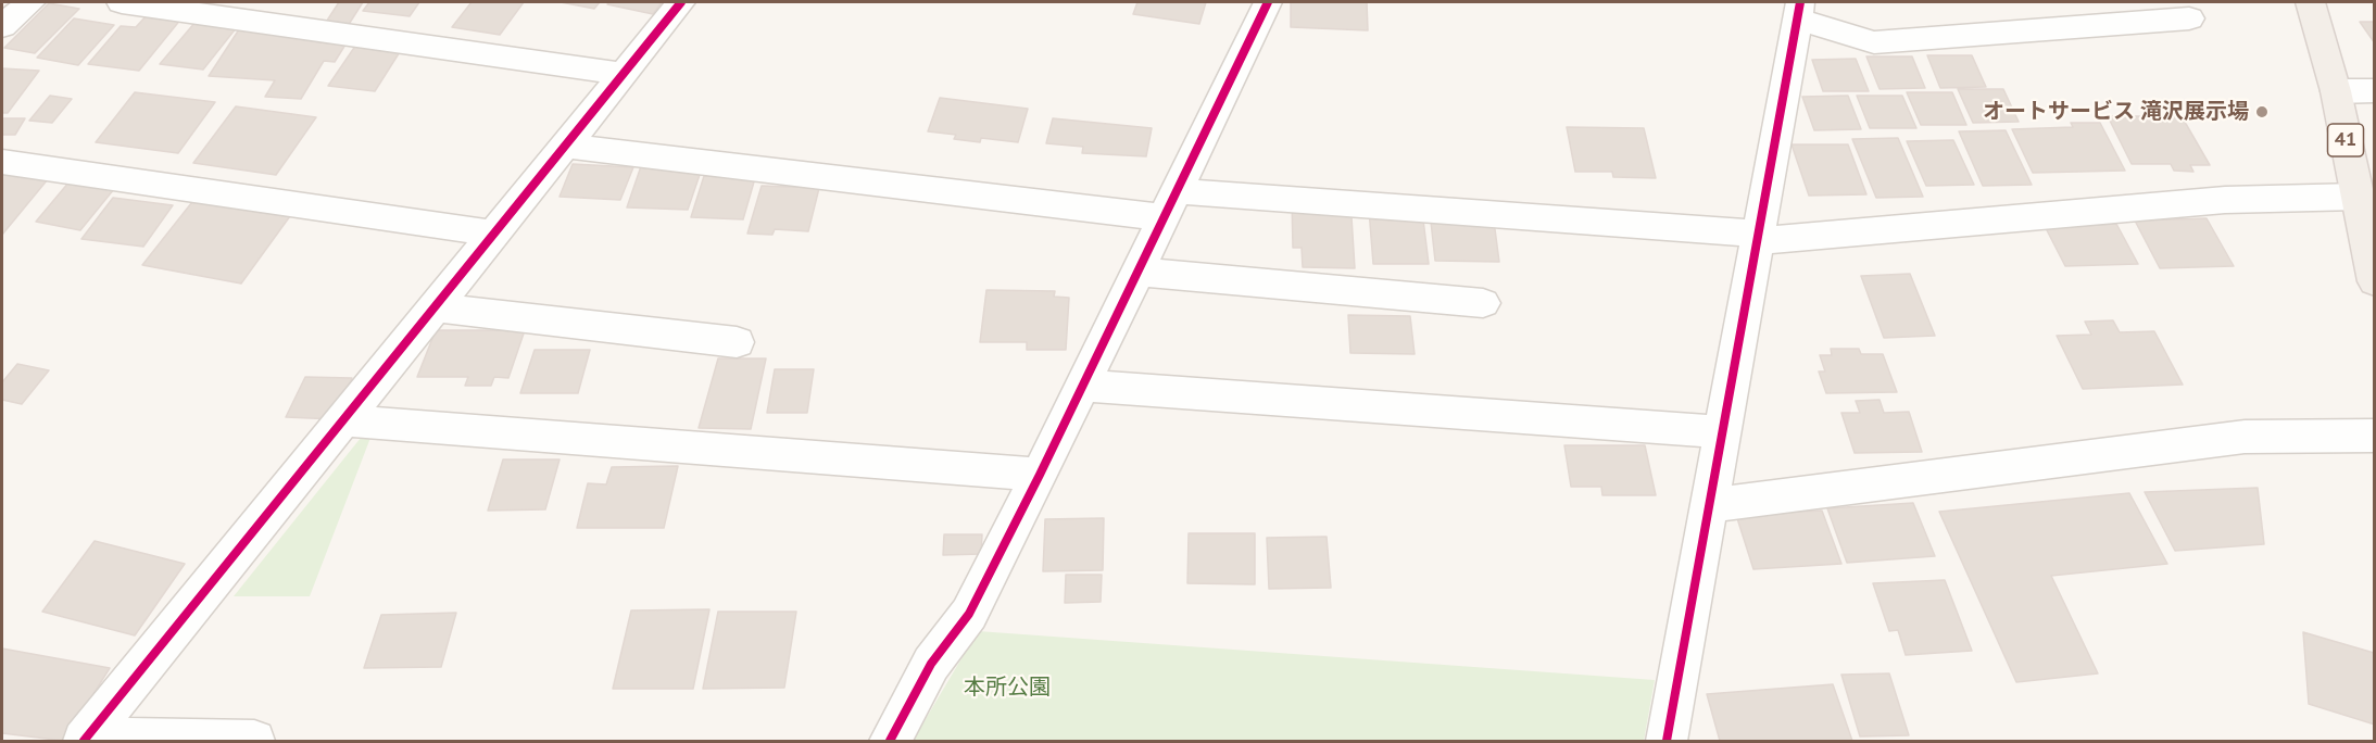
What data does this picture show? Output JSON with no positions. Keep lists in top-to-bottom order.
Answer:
{
  "streets": {
    "main road": ["41"]
  },
  "parks": ["本所公園"],
  "places": ["オートサービス 滝沢展示場"]
}
